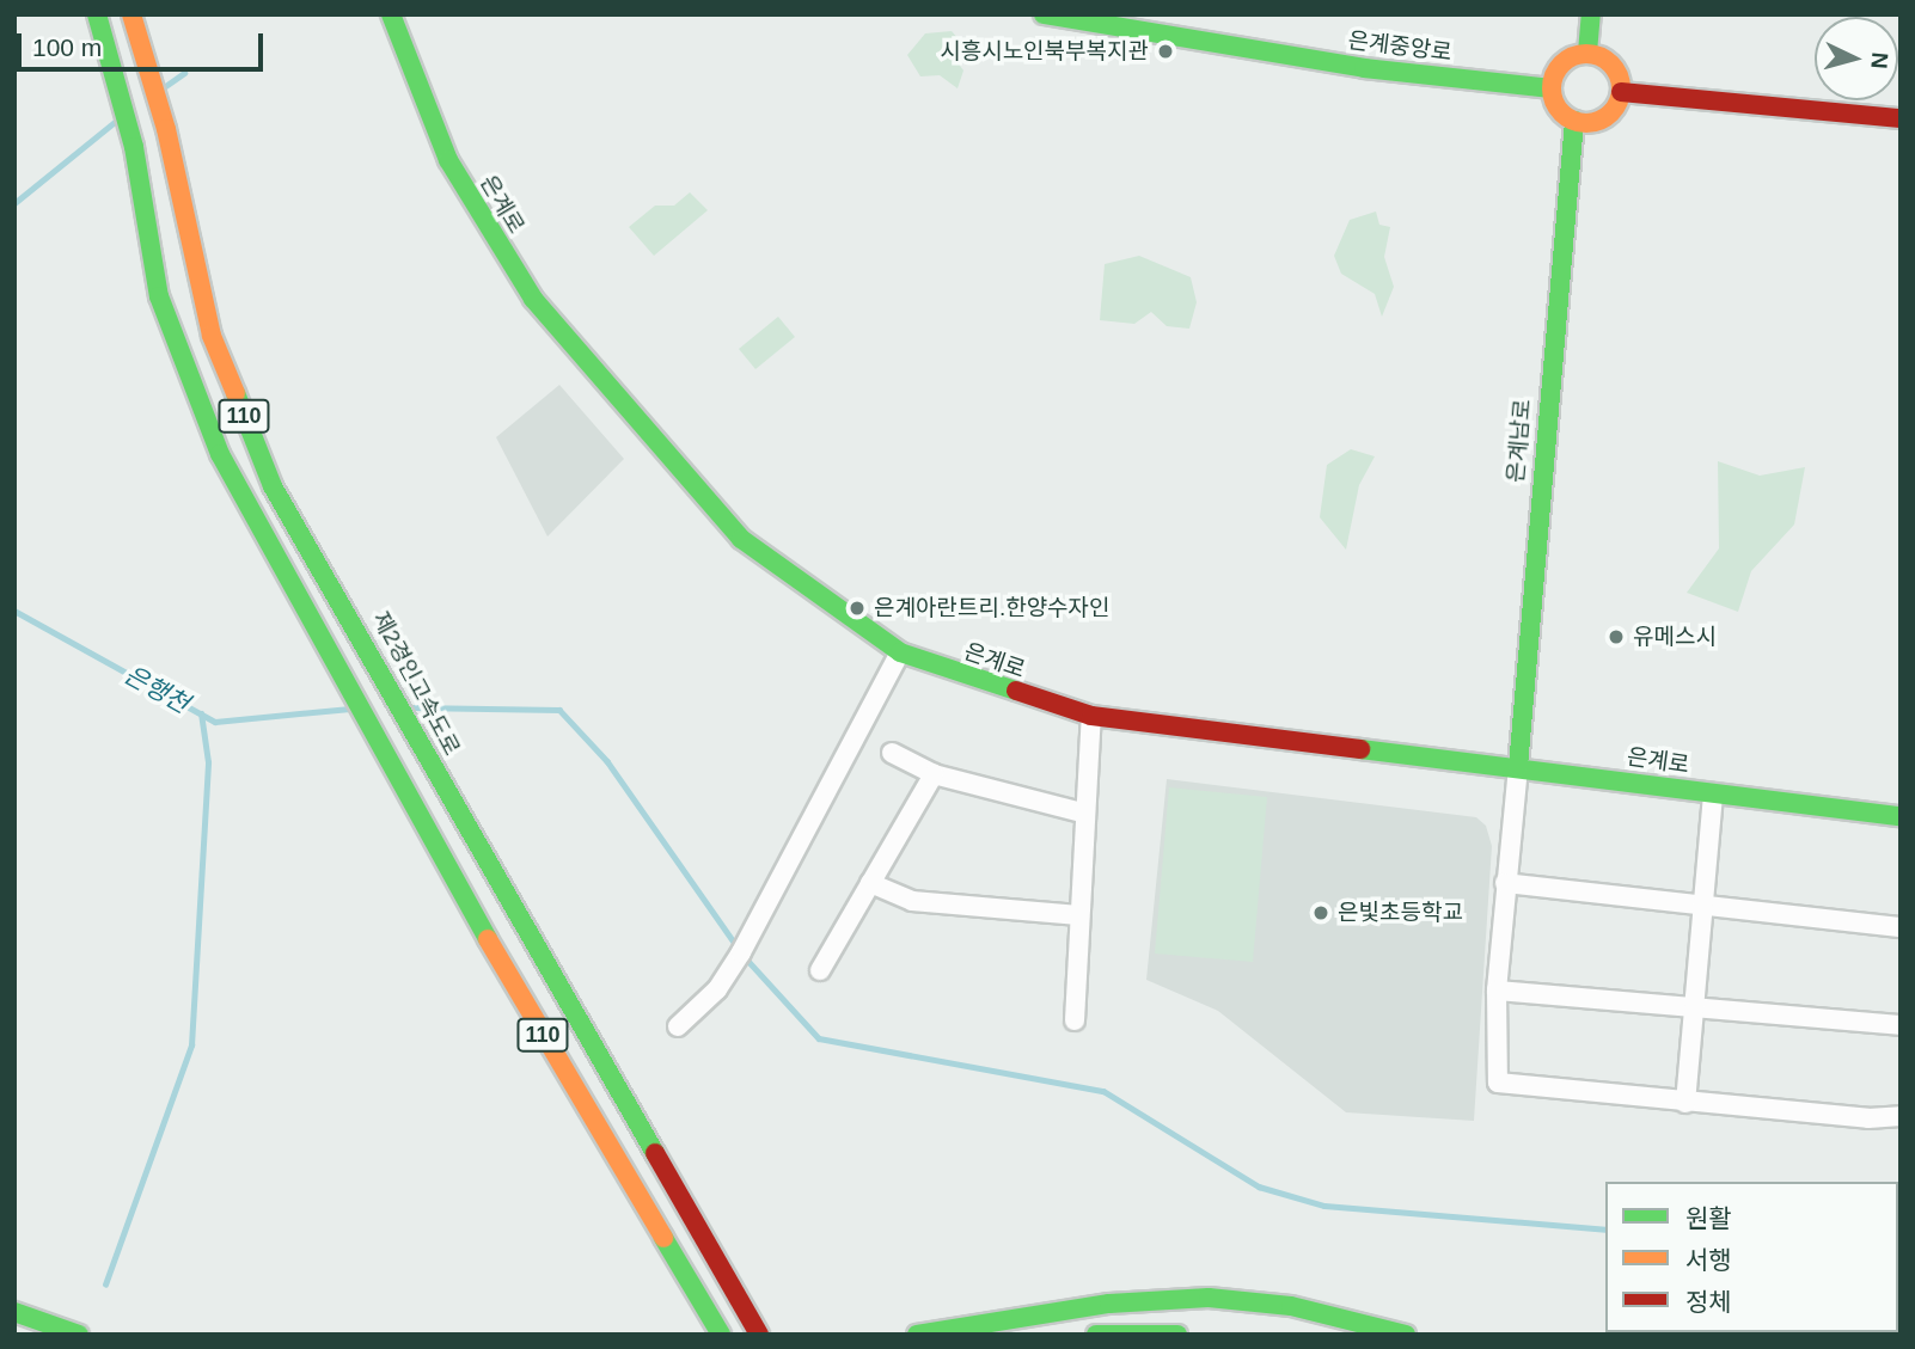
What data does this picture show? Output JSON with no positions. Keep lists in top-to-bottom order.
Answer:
{
  "streets": {
    "main road": [
      "은계중앙로",
      "은계로",
      "110",
      "은계남로",
      "제2경인고속도로"
    ]
  },
  "crossings": [
    ["은계중앙로", "은계남로"],
    ["은계로", "은계남로"]
  ],
  "water": ["은행천"],
  "places": [
    "시흥시노인북부복지관",
    "은계아란트리.한양수자인",
    "유메스시",
    "은빛초등학교"
  ],
  "legend": ["원활", "서행", "정체"],
  "scale_bar": "100 m",
  "north": "right"
}
